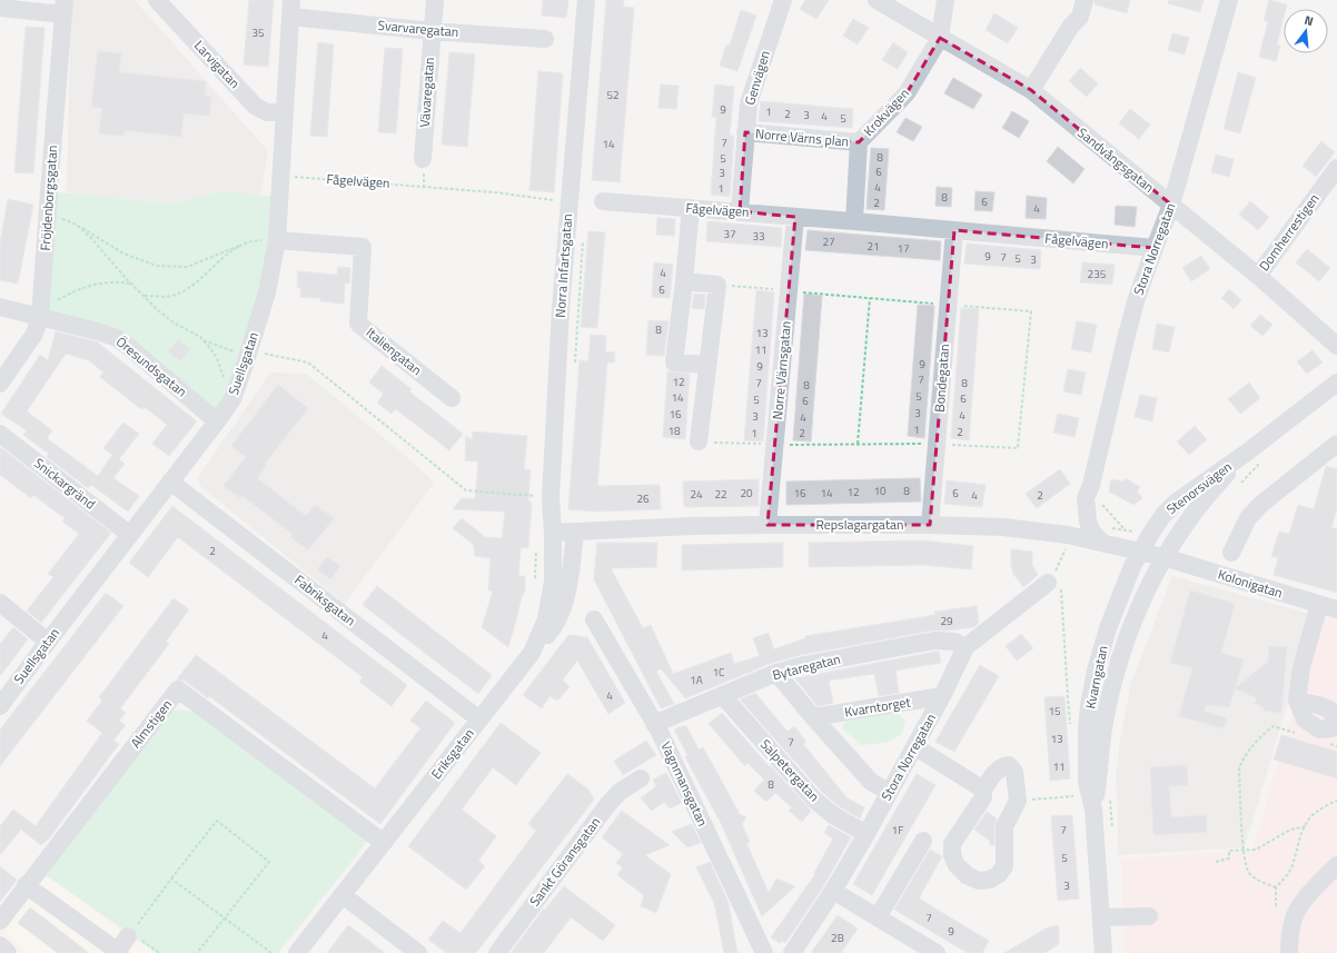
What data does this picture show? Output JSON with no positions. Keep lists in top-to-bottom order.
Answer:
{
  "streets": {
    "street": [
      "Svarvaregatan",
      "Larvigatan",
      "Genvägen",
      "Vävaregatan",
      "Krokvägen",
      "Norre Värns plan",
      "Sandvångsgatan",
      "Fågelvägen",
      "Fröjdenborgsgatan",
      "Domherrestigen",
      "Stora Norregatan",
      "Norra Infartsgatan",
      "Italiengatan",
      "Suellsgatan",
      "Öresundsgatan",
      "Norre Värnsgatan",
      "Bondegatan",
      "Snickargränd",
      "Stenorsvägen",
      "Repslagargatan",
      "Kolonigatan",
      "Fabriksgatan",
      "Bytaregatan",
      "Kvarngatan",
      "Kvarntorget",
      "Almstigen",
      "Eriksgatan",
      "Salpetergatan",
      "Vagnmansgatan",
      "Sankt Göransgatan"
    ]
  },
  "crossings": [
    ["Svarvaregatan", "Vävaregatan"],
    ["Svarvaregatan", "Suellsgatan"],
    ["Larvigatan", "Suellsgatan"],
    ["Genvägen", "Norre Värns plan"],
    ["Genvägen", "Fågelvägen"],
    ["Krokvägen", "Norre Värns plan"],
    ["Krokvägen", "Sandvångsgatan"],
    ["Krokvägen", "Fågelvägen"],
    ["Sandvångsgatan", "Domherrestigen"],
    ["Sandvångsgatan", "Stora Norregatan"],
    ["Fågelvägen", "Stora Norregatan"],
    ["Fågelvägen", "Norra Infartsgatan"],
    ["Fågelvägen", "Suellsgatan"],
    ["Fågelvägen", "Norre Värnsgatan"],
    ["Fågelvägen", "Bondegatan"],
    ["Fröjdenborgsgatan", "Öresundsgatan"],
    ["Stora Norregatan", "Bytaregatan"],
    ["Stora Norregatan", "Kvarntorget"],
    ["Stora Norregatan", "Salpetergatan"],
    ["Norra Infartsgatan", "Repslagargatan"],
    ["Norra Infartsgatan", "Eriksgatan"],
    ["Italiengatan", "Suellsgatan"],
    ["Suellsgatan", "Öresundsgatan"],
    ["Suellsgatan", "Snickargränd"],
    ["Suellsgatan", "Fabriksgatan"],
    ["Norre Värnsgatan", "Repslagargatan"],
    ["Bondegatan", "Repslagargatan"],
    ["Stenorsvägen", "Repslagargatan"],
    ["Stenorsvägen", "Kolonigatan"],
    ["Stenorsvägen", "Kvarngatan"],
    ["Repslagargatan", "Kolonigatan"],
    ["Repslagargatan", "Kvarngatan"],
    ["Repslagargatan", "Eriksgatan"],
    ["Kolonigatan", "Kvarngatan"],
    ["Fabriksgatan", "Eriksgatan"],
    ["Bytaregatan", "Salpetergatan"],
    ["Bytaregatan", "Vagnmansgatan"],
    ["Almstigen", "Eriksgatan"]
  ],
  "house_numbers": [
    "35",
    "52",
    "9",
    "1",
    "2",
    "3",
    "4",
    "5",
    "7",
    "14",
    "8",
    "5",
    "6",
    "3",
    "4",
    "1",
    "8",
    "6",
    "2",
    "4",
    "37",
    "33",
    "27",
    "21",
    "17",
    "9",
    "7",
    "5",
    "3",
    "4",
    "235",
    "6",
    "8",
    "13",
    "11",
    "9",
    "9",
    "7",
    "12",
    "7",
    "8",
    "8",
    "5",
    "14",
    "6",
    "5",
    "6",
    "3",
    "16",
    "4",
    "3",
    "4",
    "1",
    "18",
    "2",
    "1",
    "2",
    "10",
    "8",
    "12",
    "20",
    "16",
    "14",
    "6",
    "24",
    "22",
    "4",
    "2",
    "26",
    "2",
    "29",
    "4",
    "1C",
    "1A",
    "4",
    "15",
    "13",
    "7",
    "11",
    "8",
    "1F",
    "7",
    "5",
    "3",
    "7",
    "9",
    "2B"
  ],
  "north": "top"
}
